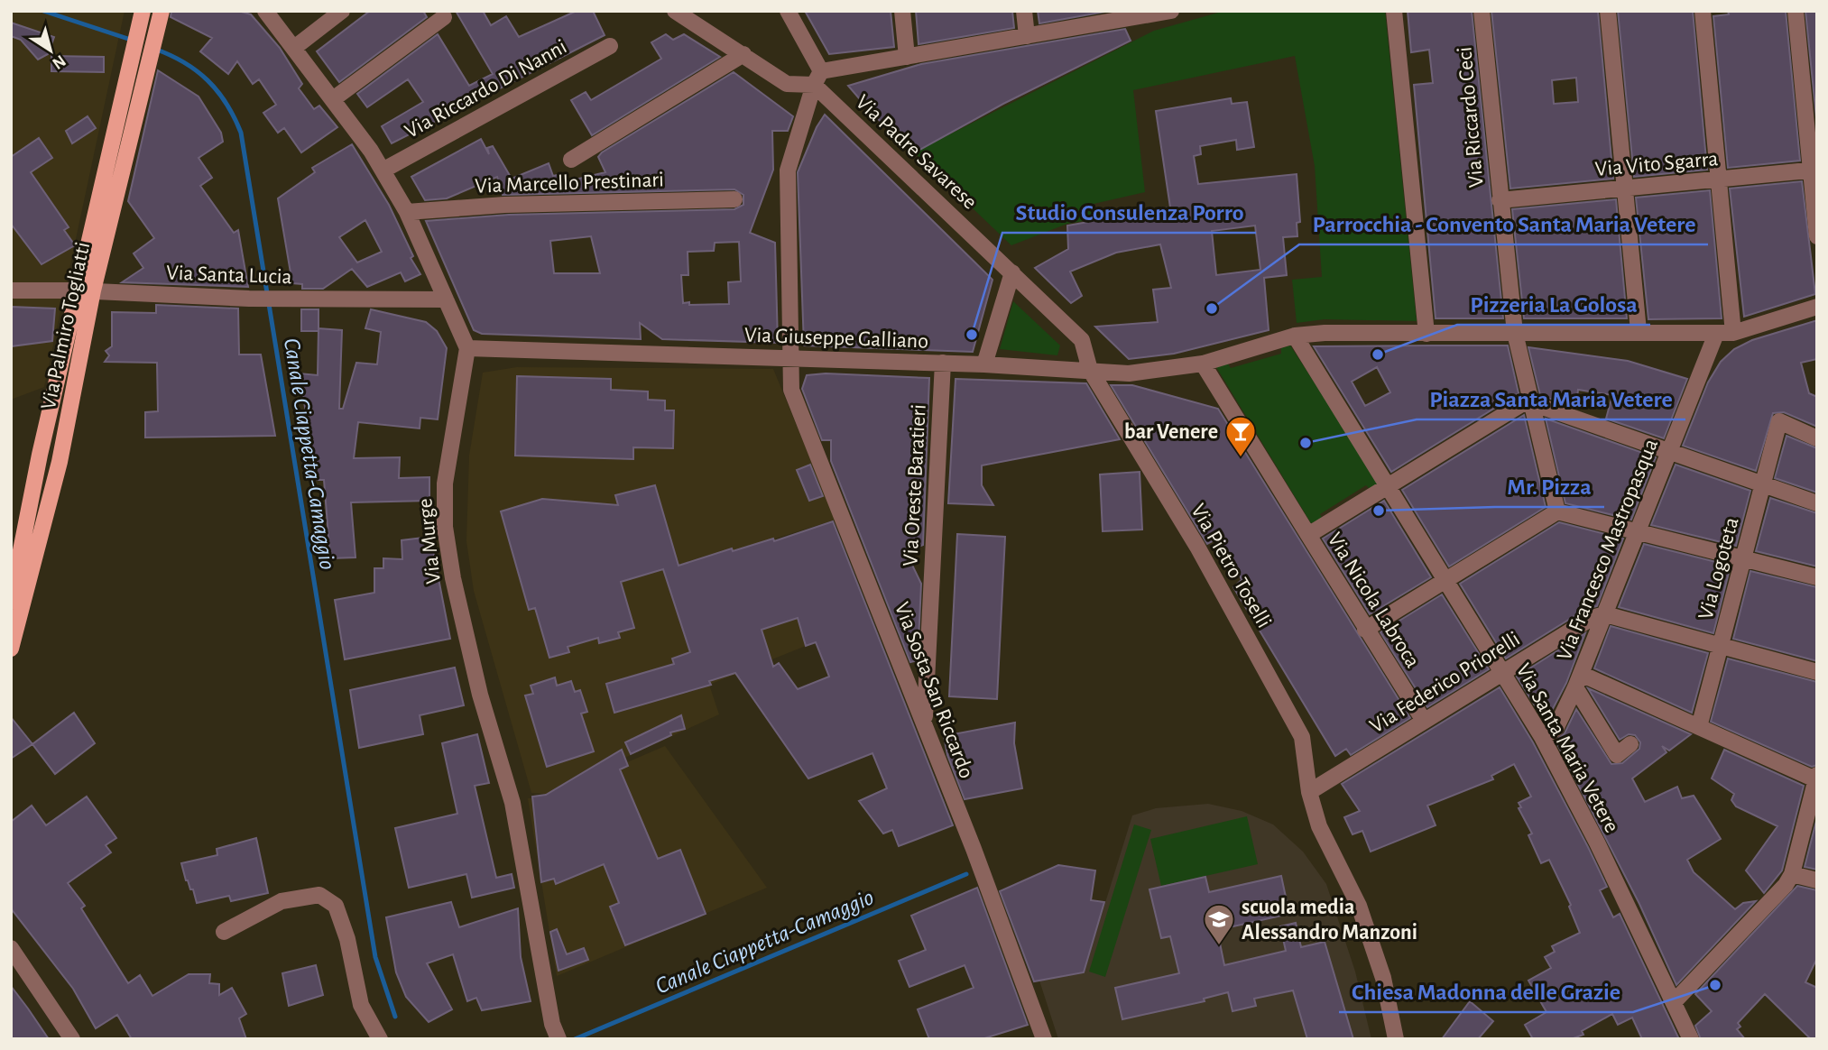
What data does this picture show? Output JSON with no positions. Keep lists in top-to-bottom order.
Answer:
{
  "streets": {
    "main road": ["Via Palmiro Togliatti"],
    "street": [
      "Via Riccardo Di Nanni",
      "Via Riccardo Ceci",
      "Via Padre Savarese",
      "Via Vito Sgarra",
      "Via Marcello Prestinari",
      "Via Santa Lucia",
      "Via Giuseppe Galliano",
      "Via Oreste Baratieri",
      "Via Murge",
      "Via Francesco Mastropasqua",
      "Via Pietro Toselli",
      "Via Logoteta",
      "Via Nicola Labroca",
      "Via Federico Priorelli",
      "Via Sosta San Riccardo",
      "Via Santa Maria Vetere"
    ]
  },
  "crossings": [
    ["Via Riccardo Ceci", "Via Vito Sgarra"],
    ["Via Riccardo Ceci", "Via Giuseppe Galliano"],
    ["Via Padre Savarese", "Via Giuseppe Galliano"],
    ["Via Padre Savarese", "Via Pietro Toselli"],
    ["Via Padre Savarese", "Via Sosta San Riccardo"],
    ["Via Santa Lucia", "Via Palmiro Togliatti"],
    ["Via Giuseppe Galliano", "Via Oreste Baratieri"],
    ["Via Giuseppe Galliano", "Via Murge"],
    ["Via Giuseppe Galliano", "Via Francesco Mastropasqua"],
    ["Via Giuseppe Galliano", "Via Pietro Toselli"],
    ["Via Giuseppe Galliano", "Via Nicola Labroca"],
    ["Via Giuseppe Galliano", "Via Sosta San Riccardo"],
    ["Via Giuseppe Galliano", "Via Santa Maria Vetere"],
    ["Via Oreste Baratieri", "Via Sosta San Riccardo"],
    ["Via Francesco Mastropasqua", "Via Federico Priorelli"],
    ["Via Francesco Mastropasqua", "Via Santa Maria Vetere"],
    ["Via Pietro Toselli", "Via Federico Priorelli"],
    ["Via Nicola Labroca", "Via Federico Priorelli"],
    ["Via Federico Priorelli", "Via Santa Maria Vetere"]
  ],
  "water": ["Canale Ciappetta-Camaggio"],
  "places": {
    "other": [
      "Parrocchia - Convento Santa Maria Vetere",
      "Studio Consulenza Porro",
      "Pizzeria La Golosa",
      "Piazza Santa Maria Vetere",
      "Mr. Pizza",
      "Chiesa Madonna delle Grazie"
    ],
    "bar": ["bar Venere"],
    "school or university": ["scuola media Alessandro Manzoni"]
  },
  "north": "bottom right"
}
